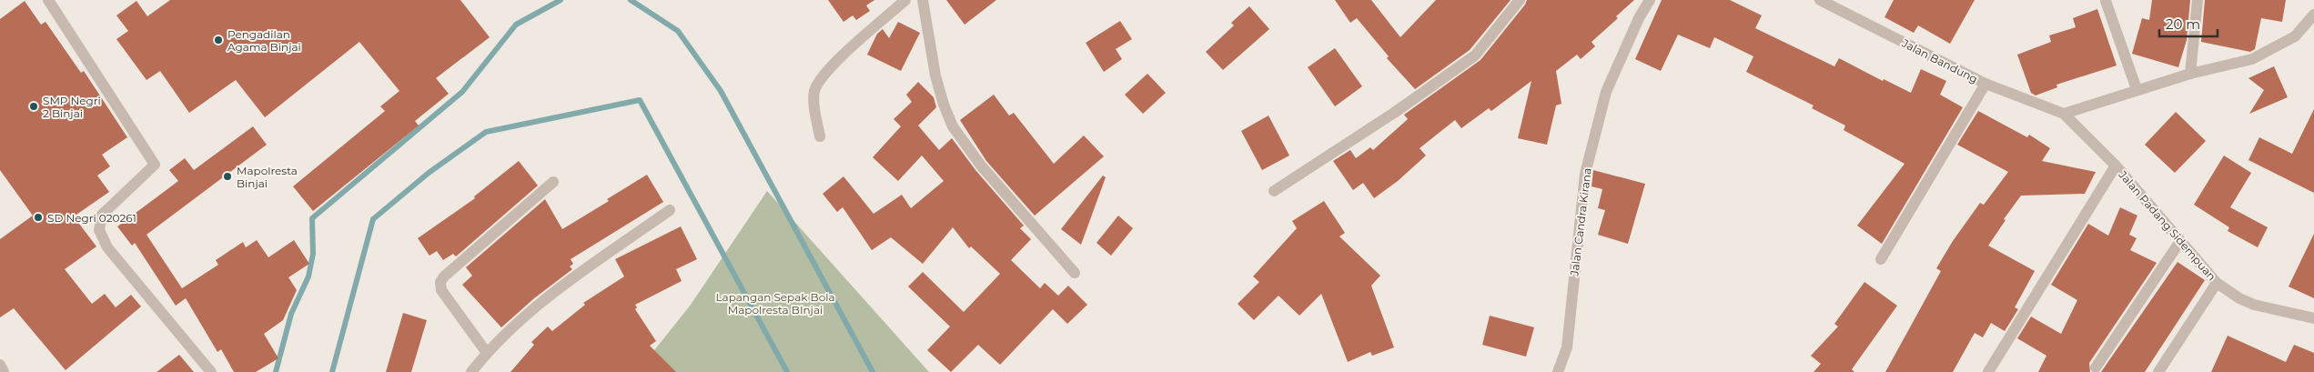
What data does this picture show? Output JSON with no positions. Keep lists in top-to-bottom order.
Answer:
{
  "streets": {
    "street": ["Jalan Bandung", "Jalan Candra Kirana", "Jalan Padang Sidempuan"]
  },
  "crossings": [
    ["Jalan Bandung", "Jalan Padang Sidempuan"]
  ],
  "parks": ["Lapangan Sepak Bola Mapolresta BInjai"],
  "places": [
    "Pengadilan Agama Binjai",
    "SMP Negri 2 Binjai",
    "Mapolresta Binjai",
    "SD Negri 020261"
  ],
  "scale_bar": "20 m"
}
